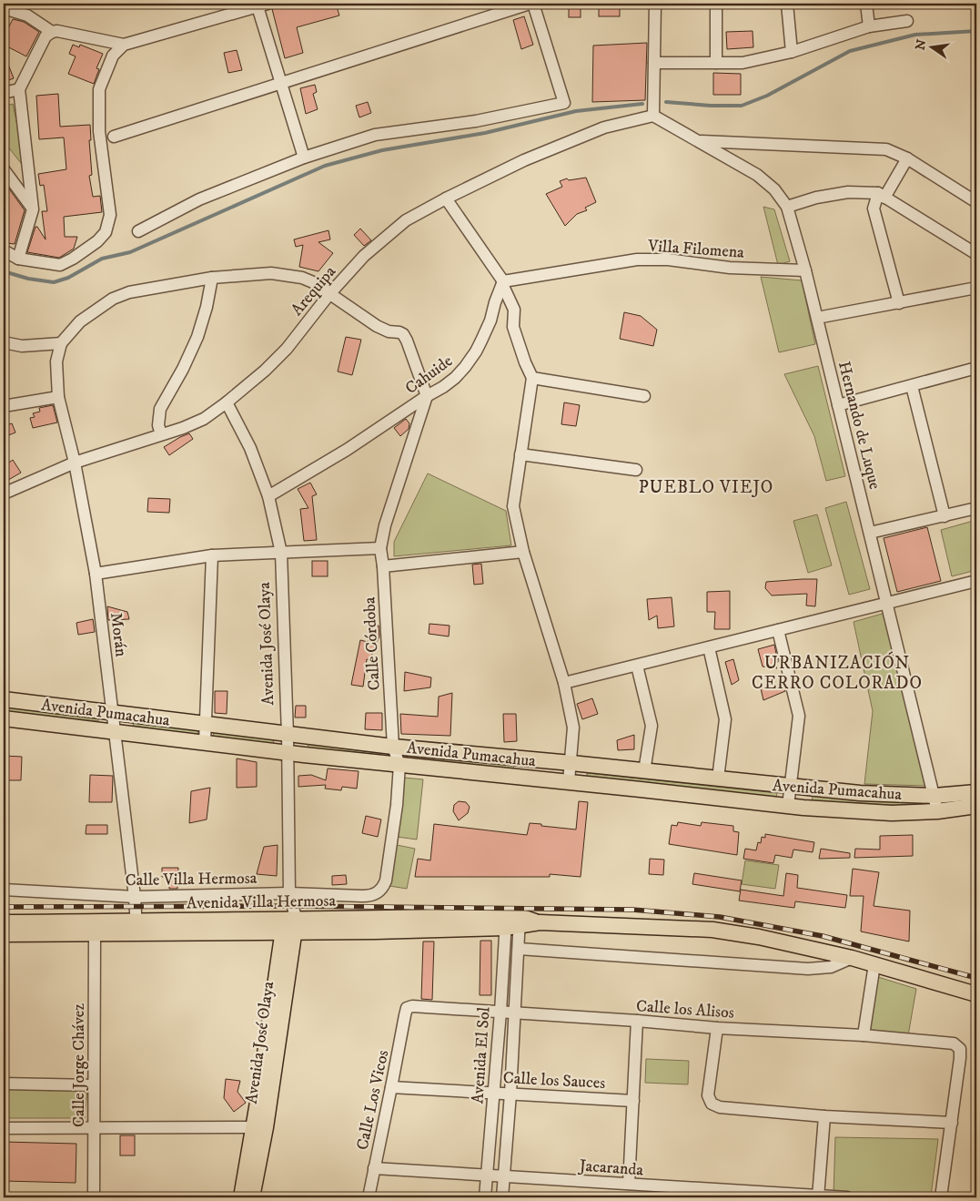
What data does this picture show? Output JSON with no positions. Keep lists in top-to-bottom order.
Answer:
{
  "streets": {
    "main road": ["Avenida José Olaya", "Avenida Pumacahua", "Avenida Villa Hermosa"],
    "street": [
      "Villa Filomena",
      "Arequipa",
      "Cahuide",
      "Hernando de Luque",
      "Morán",
      "Calle Córdoba",
      "Calle Villa Hermosa",
      "Calle los Alisos",
      "Avenida El Sol",
      "Calle Jorge Chávez",
      "Calle los Sauces",
      "Calle Los Vicos",
      "Jacaranda"
    ]
  },
  "crossings": [
    ["Villa Filomena", "Cahuide"],
    ["Villa Filomena", "Hernando de Luque"],
    ["Arequipa", "Hernando de Luque"],
    ["Arequipa", "Morán"],
    ["Arequipa", "Avenida José Olaya"],
    ["Cahuide", "Avenida José Olaya"],
    ["Cahuide", "Calle Córdoba"],
    ["Hernando de Luque", "Avenida Pumacahua"],
    ["Morán", "Avenida Pumacahua"],
    ["Morán", "Calle Villa Hermosa"],
    ["Morán", "Avenida Villa Hermosa"],
    ["Avenida José Olaya", "Avenida Pumacahua"],
    ["Avenida José Olaya", "Calle Villa Hermosa"],
    ["Avenida José Olaya", "Avenida Villa Hermosa"],
    ["Calle Córdoba", "Avenida Pumacahua"],
    ["Calle Córdoba", "Calle Villa Hermosa"],
    ["Avenida Villa Hermosa", "Avenida El Sol"],
    ["Avenida Villa Hermosa", "Calle Jorge Chávez"],
    ["Calle los Alisos", "Avenida El Sol"],
    ["Calle los Alisos", "Calle Los Vicos"],
    ["Avenida El Sol", "Calle los Sauces"],
    ["Avenida El Sol", "Jacaranda"],
    ["Calle los Sauces", "Calle Los Vicos"],
    ["Calle Los Vicos", "Jacaranda"]
  ],
  "districts": ["PUEBLO VIEJO", "URBANIZACIÓN CERRO COLORADO"],
  "north": "left"
}
